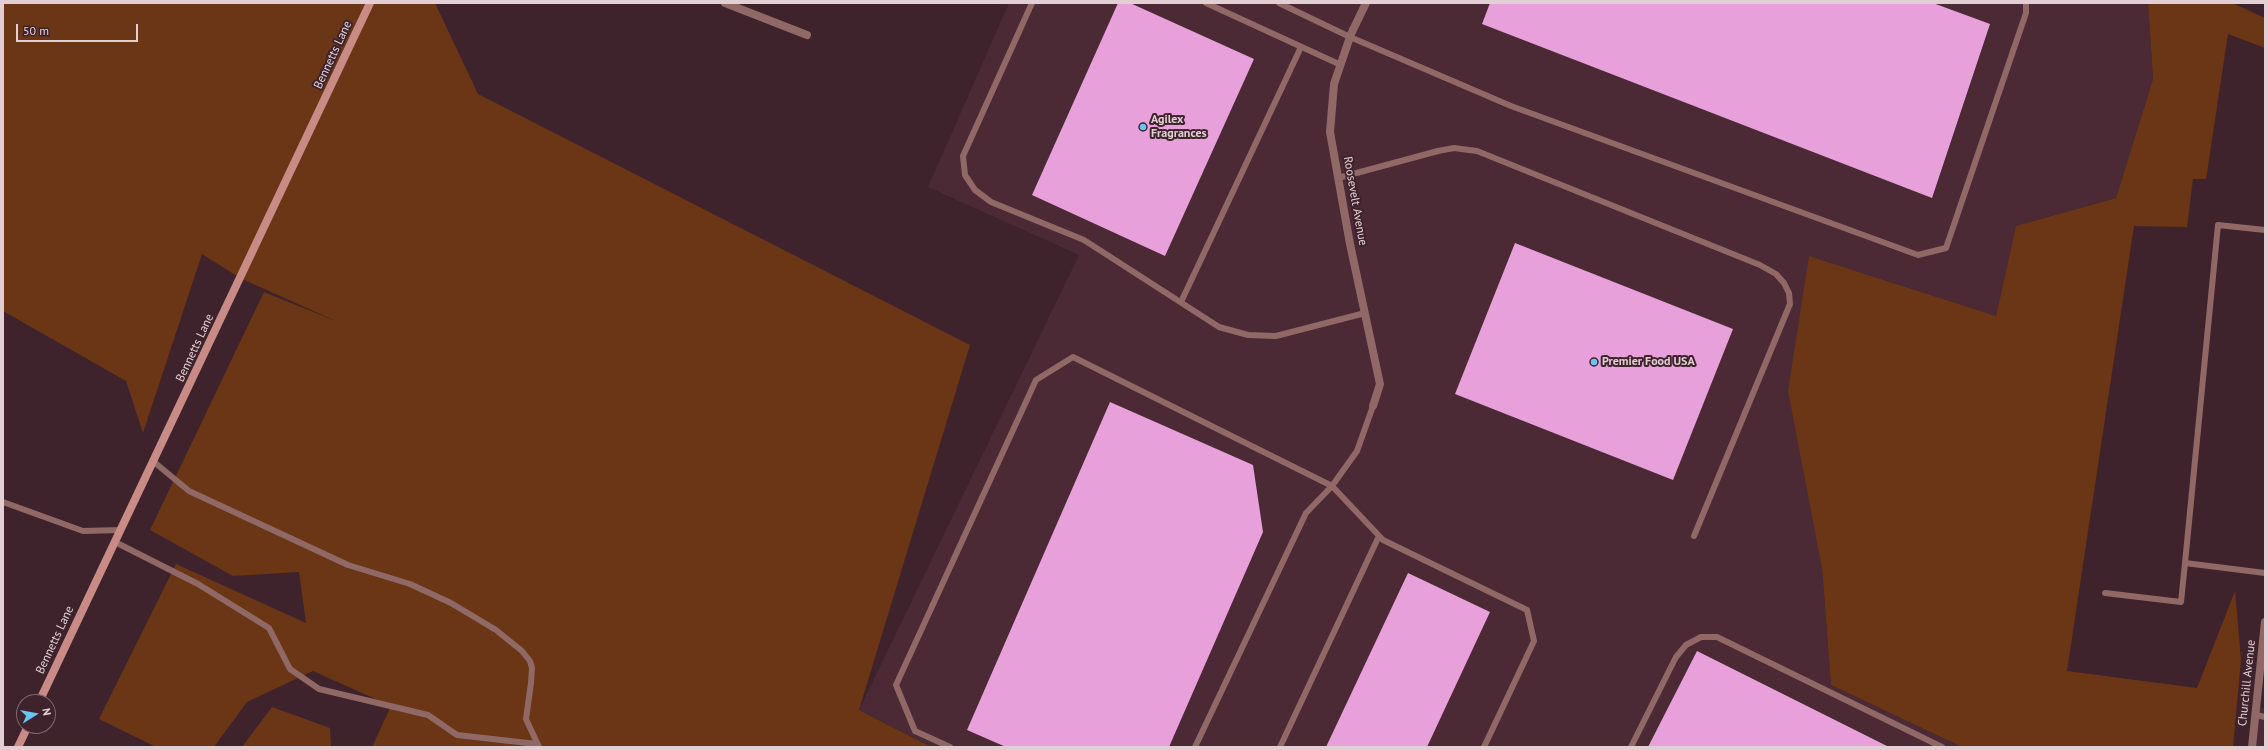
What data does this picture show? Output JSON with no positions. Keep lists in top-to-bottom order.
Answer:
{
  "streets": {
    "street": ["Bennetts Lane", "Roosevelt Avenue", "Churchill Avenue"]
  },
  "places": ["Agilex Fragrances", "Premier Food USA"],
  "scale_bar": "50 m",
  "north": "right"
}
